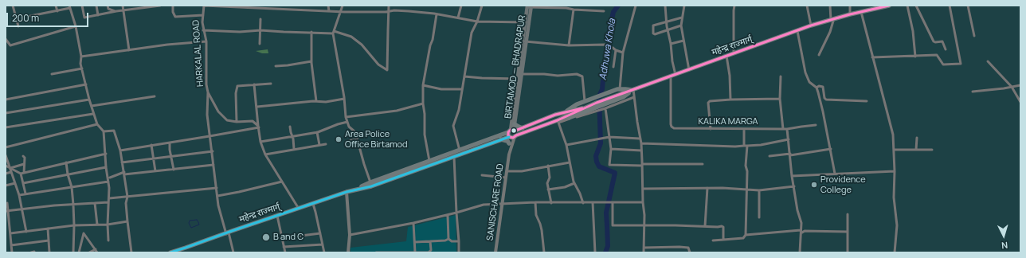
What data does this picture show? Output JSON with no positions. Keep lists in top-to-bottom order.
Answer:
{
  "streets": {
    "highway": ["महेन्द्र राज्मार्ग्"],
    "main road": ["BIRTAMOD — BHADRAPUR"],
    "street": ["HARKALAL ROAD", "KALIKA MARGA", "SANISCHARE ROAD"]
  },
  "crossings": [
    ["महेन्द्र राज्मार्ग्", "BIRTAMOD — BHADRAPUR"],
    ["महेन्द्र राज्मार्ग्", "KALIKA MARGA"],
    ["महेन्द्र राज्मार्ग्", "SANISCHARE ROAD"],
    ["BIRTAMOD — BHADRAPUR", "SANISCHARE ROAD"]
  ],
  "water": ["Adhuwa Khola"],
  "places": ["Area Police Office Birtamod", "Providence College", "B and C"],
  "scale_bar": "200 m",
  "north": "bottom"
}
